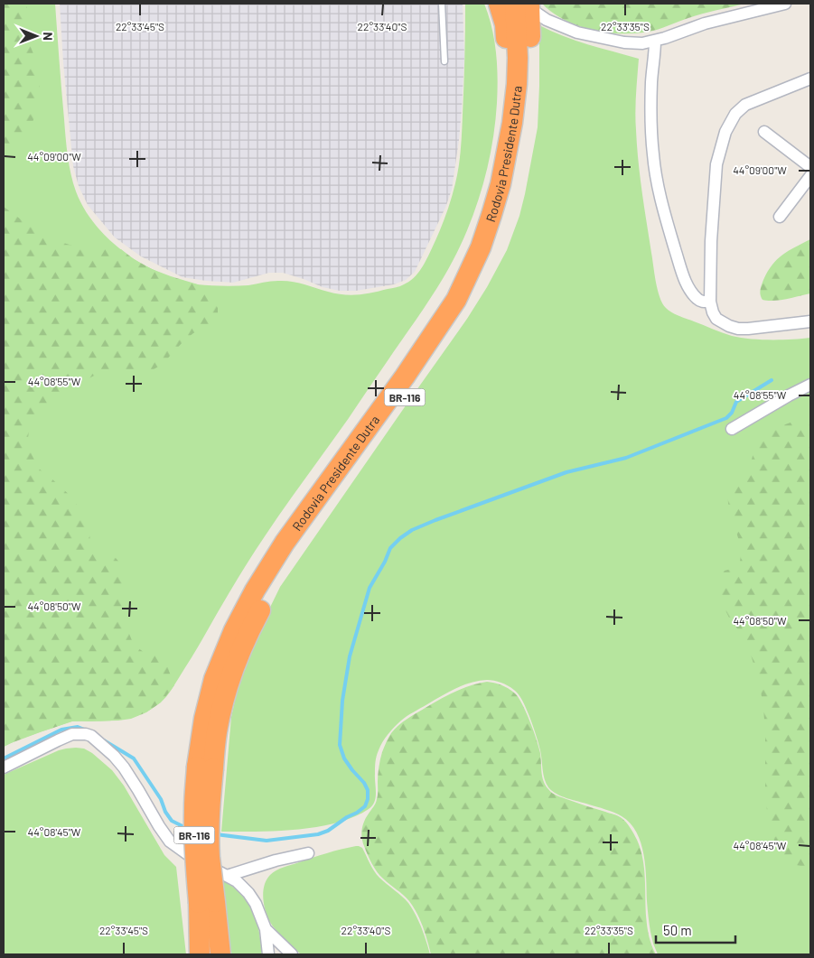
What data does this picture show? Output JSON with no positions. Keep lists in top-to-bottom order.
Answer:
{
  "streets": {
    "highway": ["Rodovia Presidente Dutra", "BR-116"]
  },
  "scale_bar": "50 m",
  "north": "right",
  "coordinates": [
    "22°33'45\"S",
    "22°33'40\"S",
    "22°33'35\"S",
    "44°09'00\"W",
    "44°08'55\"W",
    "44°08'50\"W",
    "44°08'45\"W"
  ]
}
